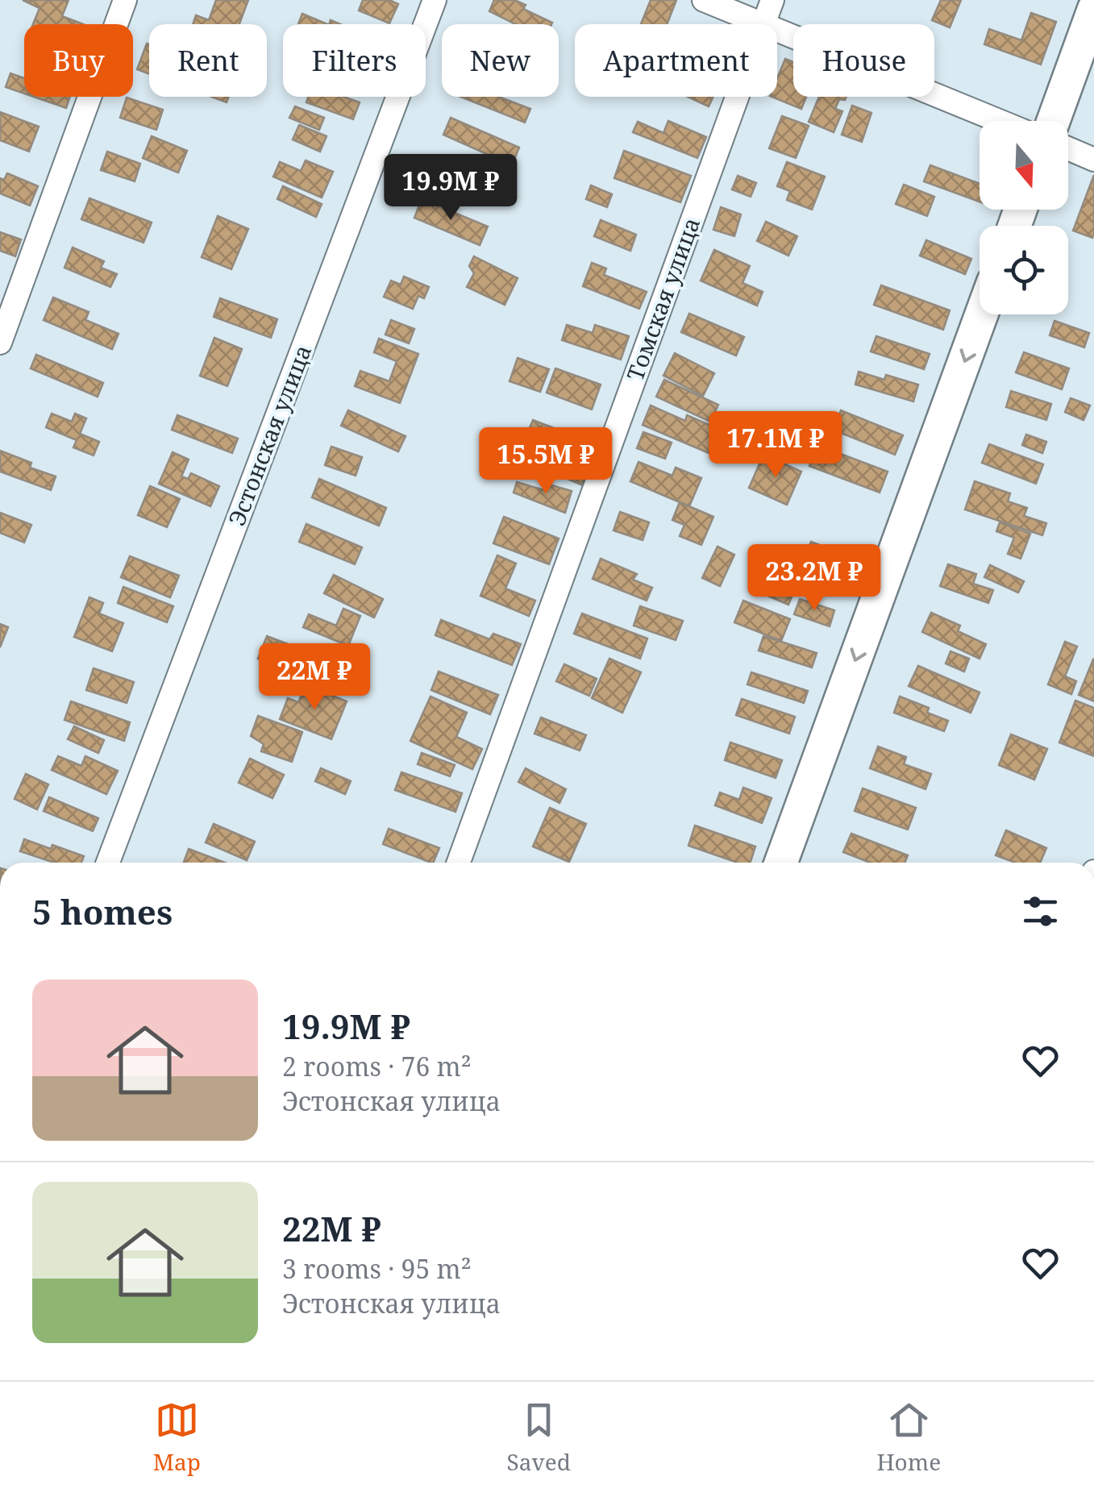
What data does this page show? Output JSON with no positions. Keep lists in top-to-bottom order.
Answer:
{
  "streets": {
    "street": ["Томская улица", "Эстонская улица"]
  },
  "north": "bottom",
  "page": {
    "chip": [
      "Buy",
      "Rent",
      "Filters",
      "New",
      "Apartment",
      "House"
    ],
    "price": [
      "19.9M ₽",
      "17.1M ₽",
      "15.5M ₽",
      "23.2M ₽",
      "22M ₽"
    ],
    "heading": "5 homes",
    "list": [
      {
        "name": "19.9M ₽",
        "note": "2 rooms · 76 m² · Эстонская улица"
      },
      {
        "name": "22M ₽",
        "note": "3 rooms · 95 m² · Эстонская улица"
      }
    ],
    "tabs": ["Map", "Saved", "Home"]
  }
}
